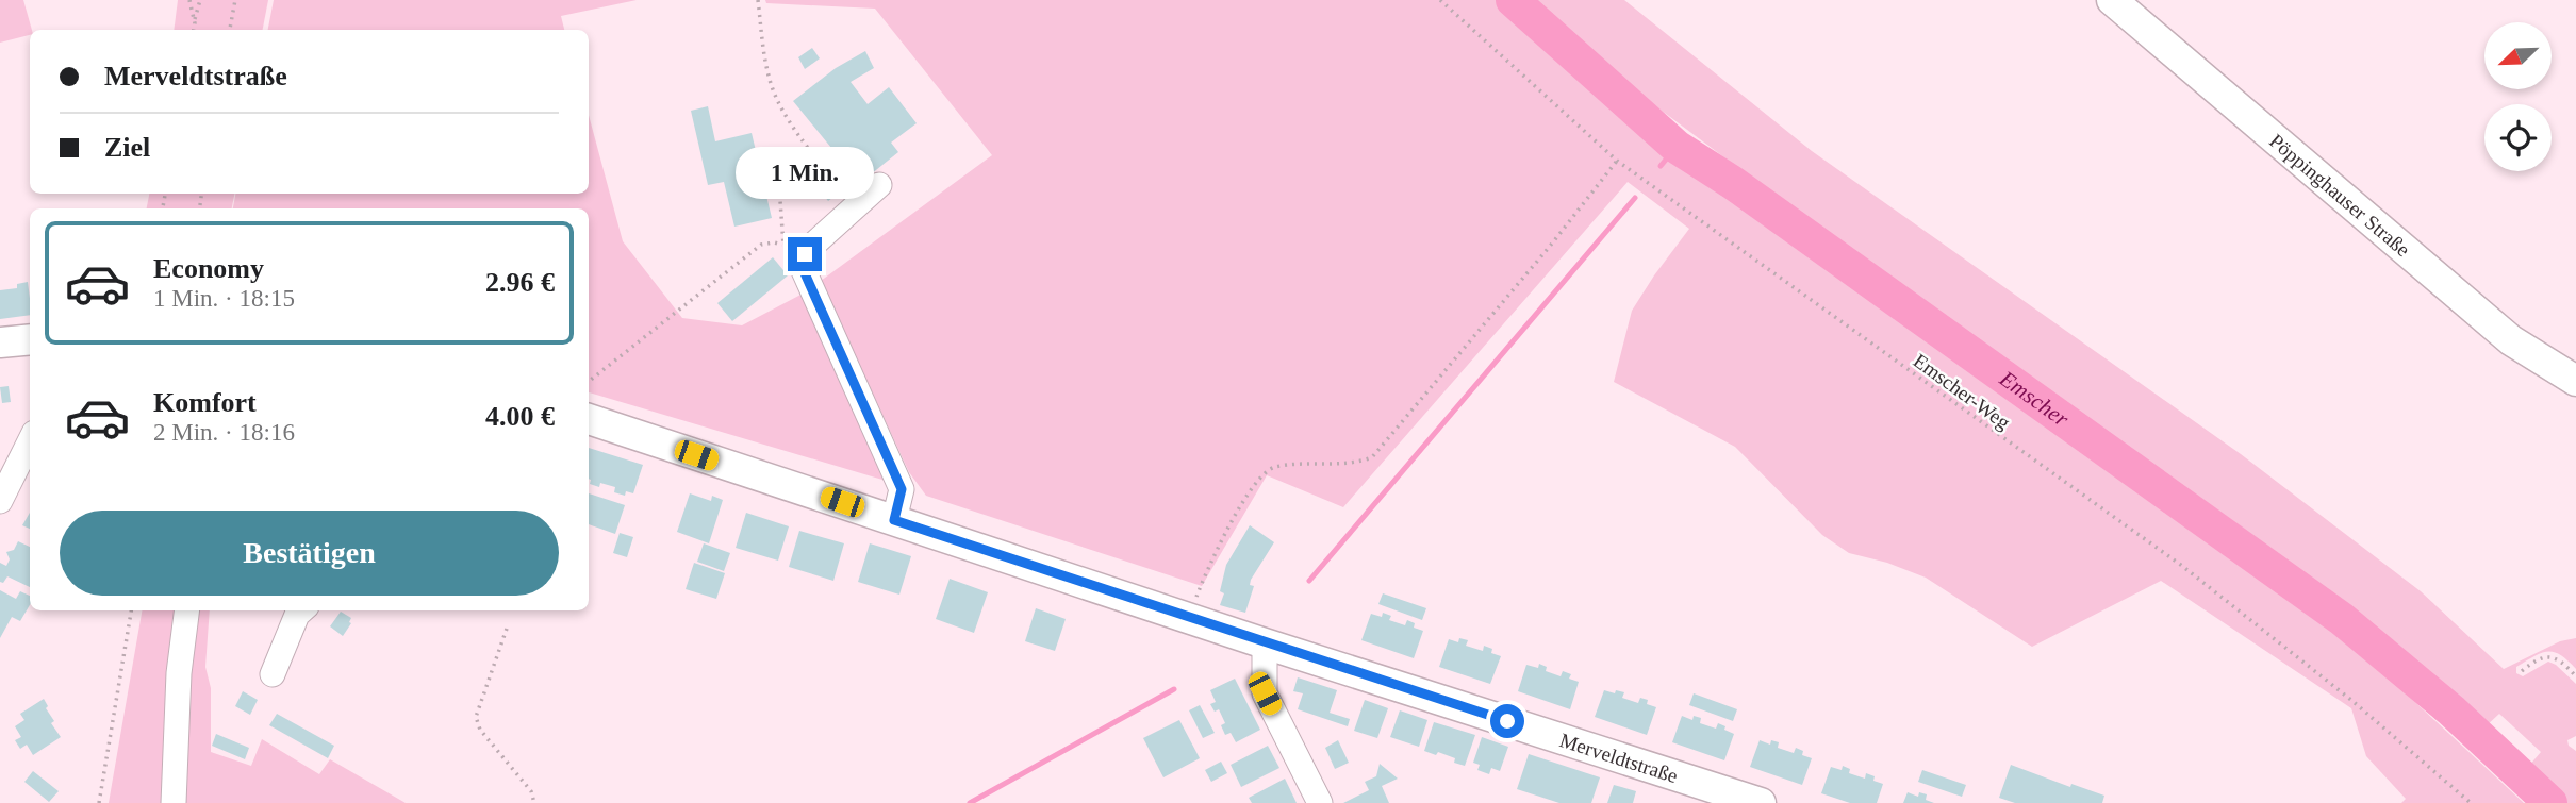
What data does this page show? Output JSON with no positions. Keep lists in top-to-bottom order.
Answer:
{
  "streets": {
    "main road": ["Pöppinghauser Straße", "Merveldtstraße"],
    "path": ["Emscher-Weg"]
  },
  "water": ["Emscher"],
  "north": "bottom left",
  "page": {
    "banner": ["Merveldtstraße", "Ziel"],
    "bubble": "1 Min.",
    "list": [
      {
        "name": "Economy",
        "note": "1 Min. · 18:15",
        "value": "2.96 €"
      },
      {
        "name": "Komfort",
        "note": "2 Min. · 18:16",
        "value": "4.00 €"
      }
    ],
    "buttons": "Bestätigen"
  }
}
